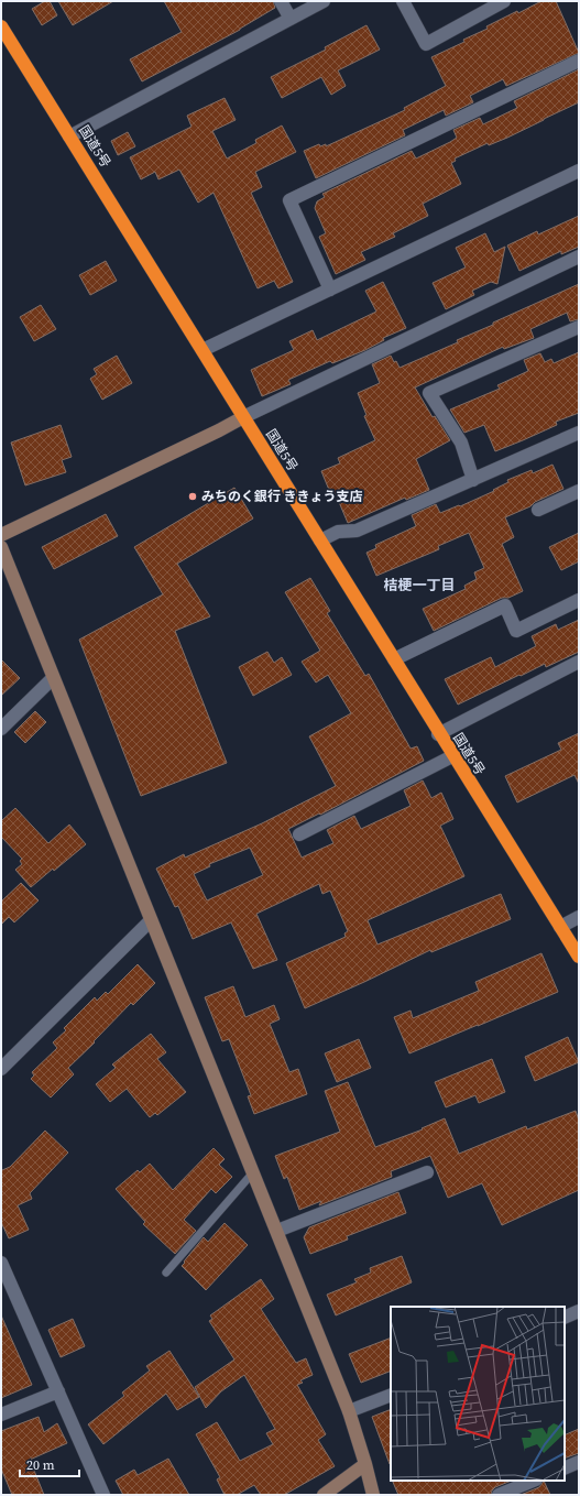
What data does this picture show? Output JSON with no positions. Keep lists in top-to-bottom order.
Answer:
{
  "streets": {
    "highway": ["国道5号"]
  },
  "districts": ["桔梗一丁目"],
  "places": ["みちのく銀行 ききょう支店"],
  "scale_bar": "20 m"
}
